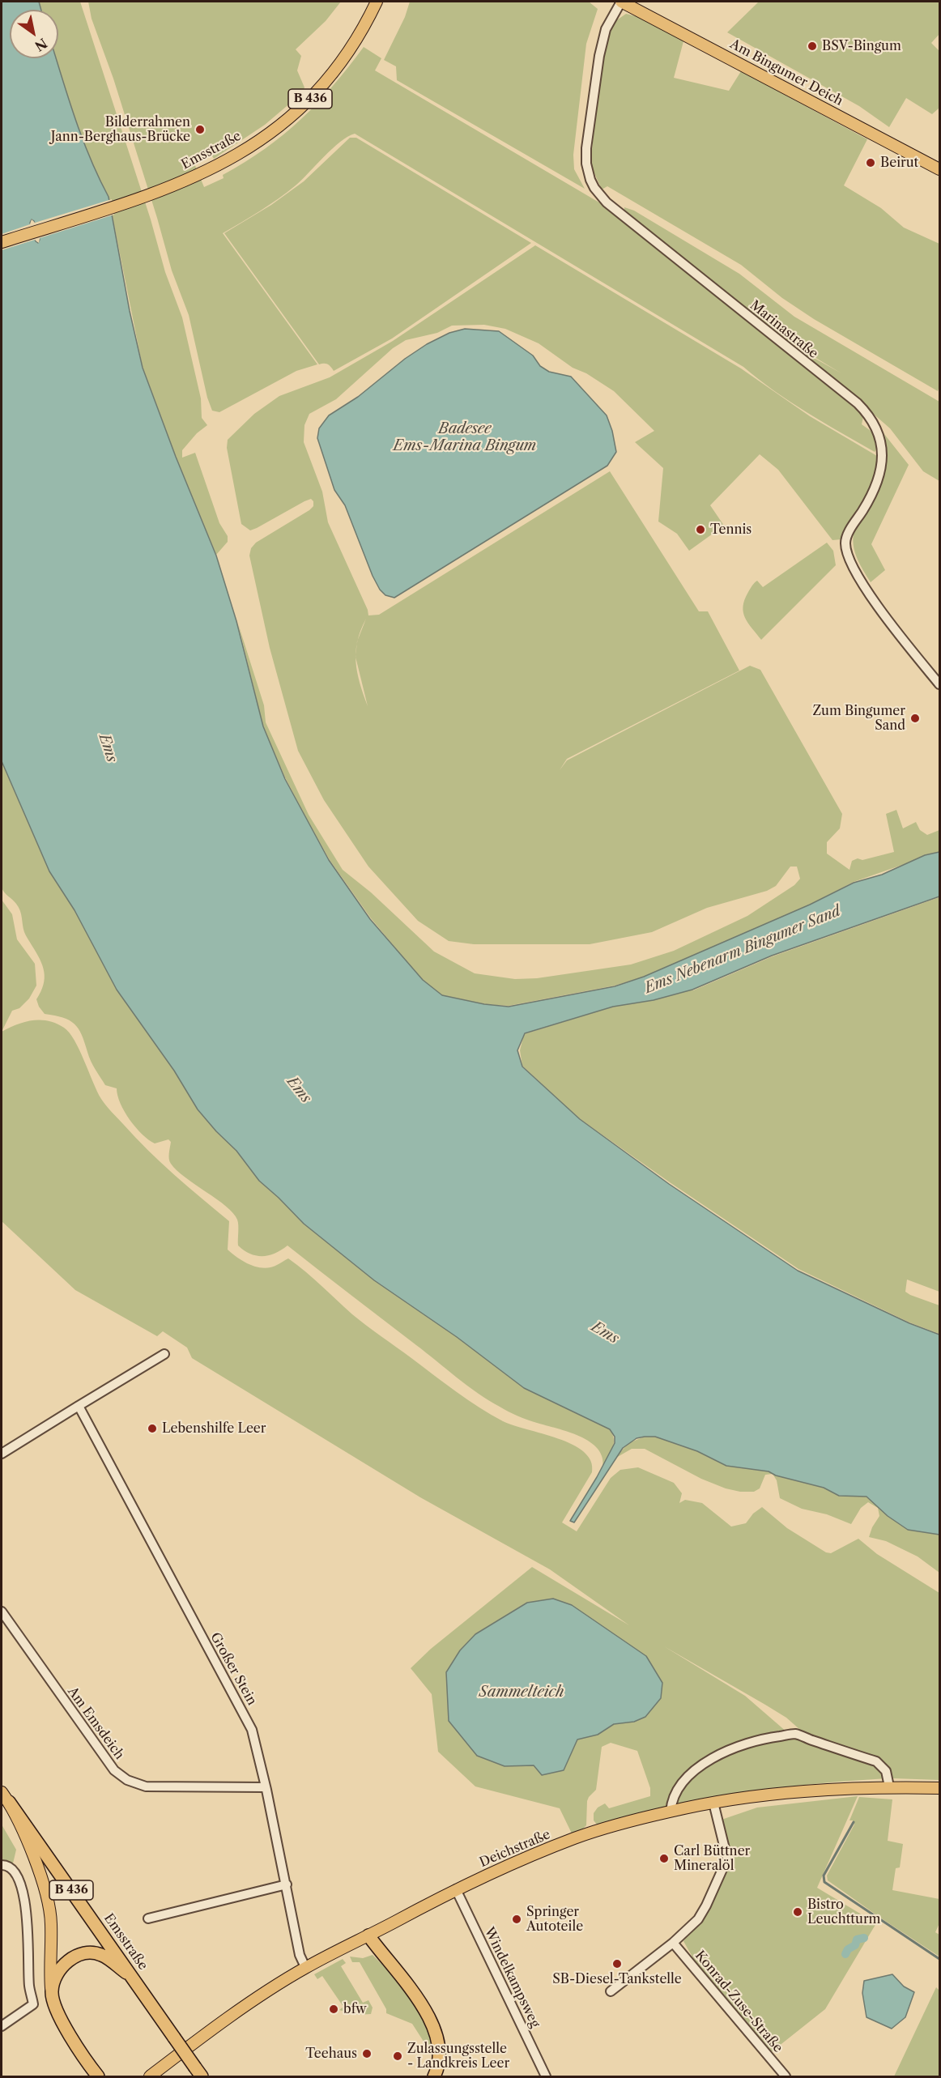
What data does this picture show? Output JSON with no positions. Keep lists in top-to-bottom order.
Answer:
{
  "streets": {
    "highway": ["B 436", "Emsstraße"],
    "main road": ["Am Bingumer Deich", "Deichstraße"],
    "street": [
      "Marinastraße",
      "Großer Stein",
      "Am Emsdeich",
      "Windelkampsweg",
      "Konrad-Zuse-Straße"
    ]
  },
  "crossings": [
    ["Am Bingumer Deich", "Marinastraße"],
    ["Großer Stein", "Am Emsdeich"],
    ["Großer Stein", "Deichstraße"],
    ["Deichstraße", "Windelkampsweg"]
  ],
  "water": [
    "Badesee Ems-Marina Bingum",
    "Ems",
    "Ems Nebenarm Bingumer Sand",
    "Sammelteich"
  ],
  "places": [
    "BSV-Bingum",
    "Bilderrahmen Jann-Berghaus-Brücke",
    "Beirut",
    "Tennis",
    "Zum Bingumer Sand",
    "Lebenshilfe Leer",
    "Carl Büttner Mineralöl",
    "Bistro Leuchtturm",
    "Springer Autoteile",
    "SB-Diesel-Tankstelle",
    "bfw",
    "Teehaus",
    "Zulassungsstelle - Landkreis Leer"
  ],
  "north": "bottom right"
}
